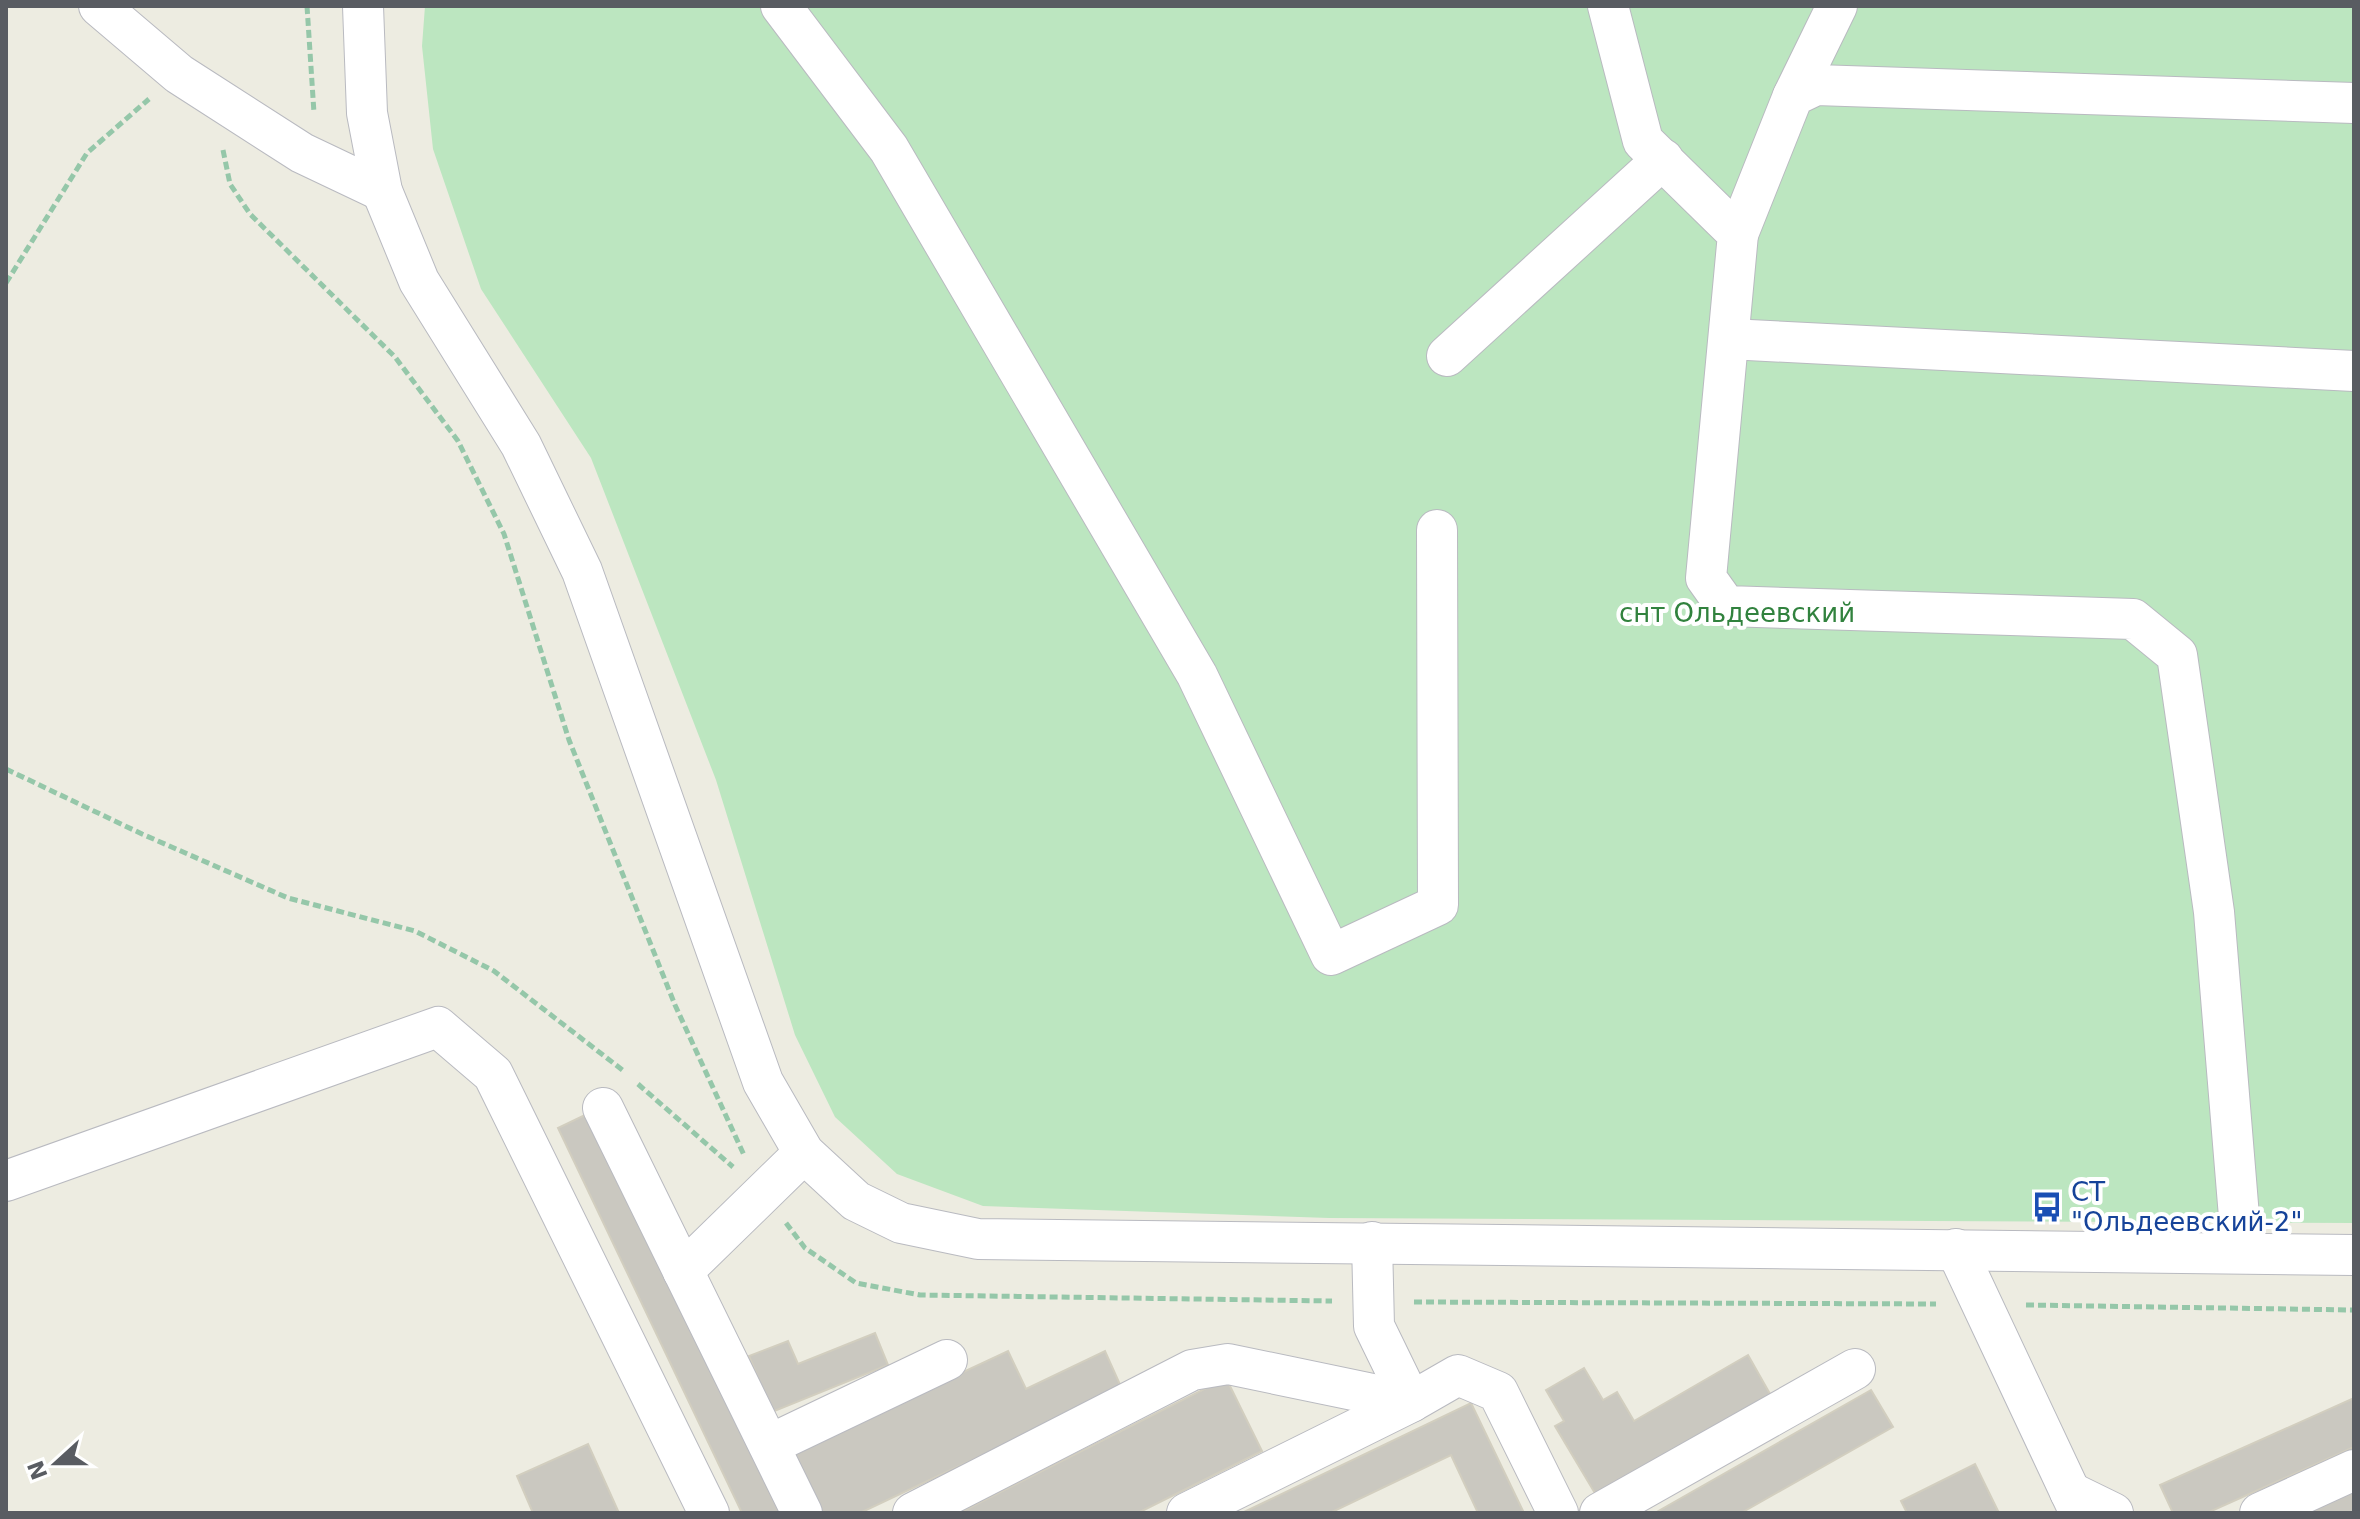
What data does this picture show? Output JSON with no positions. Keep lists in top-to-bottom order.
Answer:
{
  "parks": ["снт Ольдеевский"],
  "places": {
    "bus stop": ["СТ \"Ольдеевский-2\""]
  },
  "north": "left"
}
